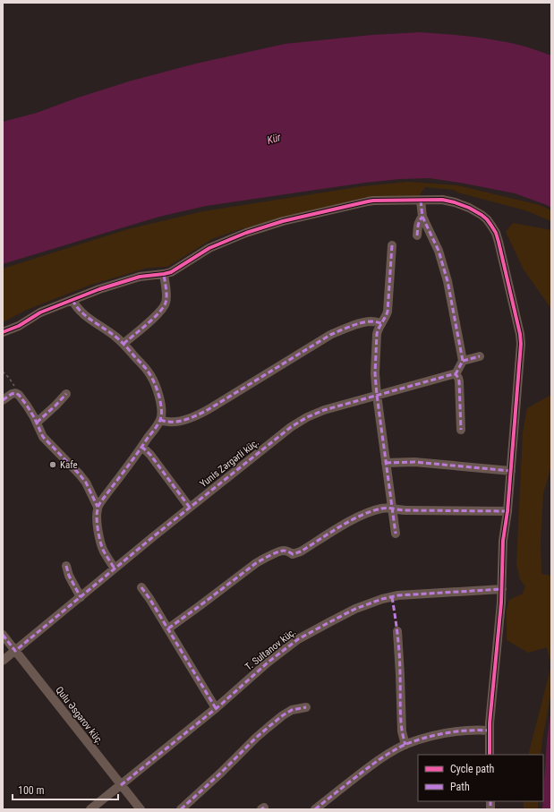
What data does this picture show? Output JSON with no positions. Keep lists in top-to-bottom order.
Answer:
{
  "streets": {
    "street": ["Yunis Zərgərli küç.", "T. Sultanov küç.", "Qulu Əsgərov küç."]
  },
  "crossings": [
    ["Yunis Zərgərli küç.", "Qulu Əsgərov küç."],
    ["T. Sultanov küç.", "Qulu Əsgərov küç."]
  ],
  "water": ["Kür"],
  "places": ["Kafe"],
  "legend": ["Cycle path", "Path"],
  "scale_bar": "100 m"
}
